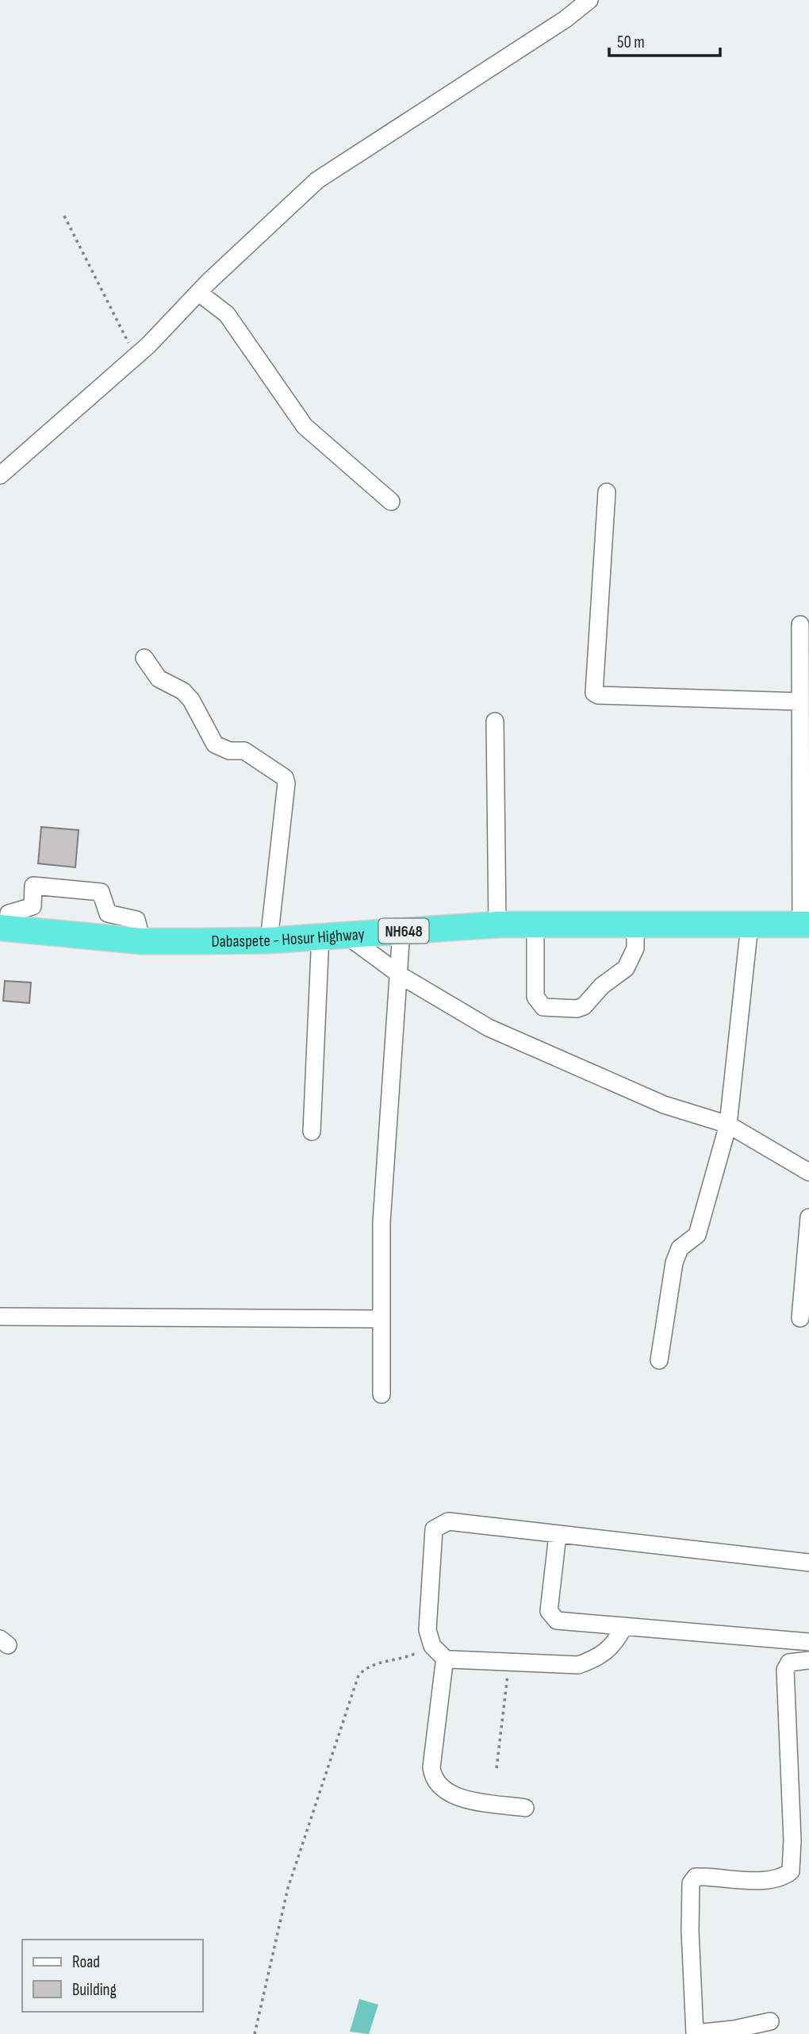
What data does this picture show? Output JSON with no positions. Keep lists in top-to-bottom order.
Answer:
{
  "streets": {
    "highway": ["NH648", "Dabaspete - Hosur Highway"]
  },
  "legend": ["Road", "Building"],
  "scale_bar": "50 m"
}
